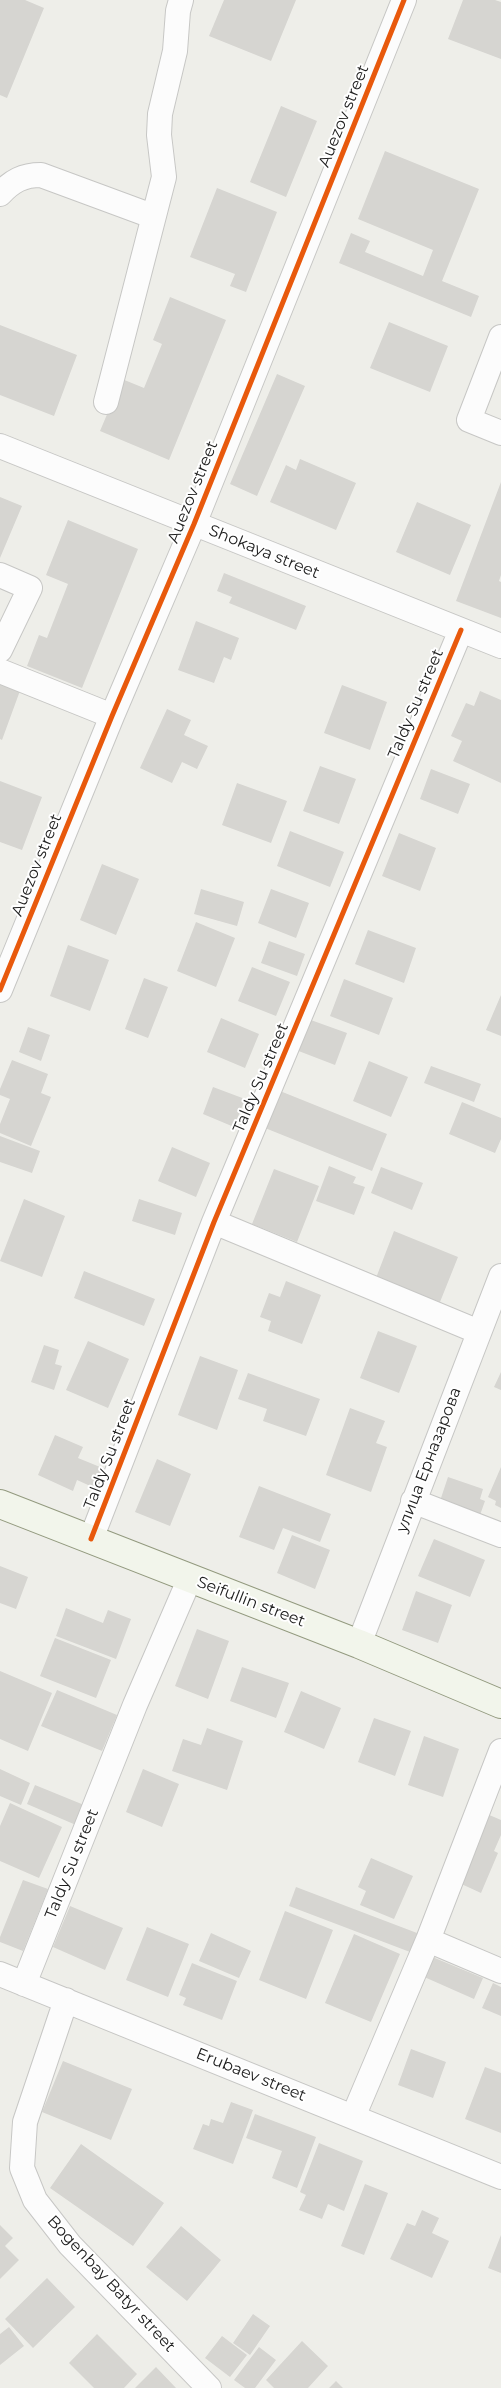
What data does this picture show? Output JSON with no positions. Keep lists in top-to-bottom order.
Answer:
{
  "streets": {
    "main road": ["Seifullin street"],
    "street": [
      "Auezov street",
      "Shokaya street",
      "Taldy Su street",
      "улица Ерназарова",
      "Erubaev street",
      "Bogenbay Batyr street"
    ]
  },
  "crossings": [
    ["Auezov street", "Shokaya street"],
    ["Shokaya street", "Taldy Su street"],
    ["Taldy Su street", "Seifullin street"],
    ["Taldy Su street", "Erubaev street"],
    ["улица Ерназарова", "Seifullin street"],
    ["Erubaev street", "Bogenbay Batyr street"]
  ]
}
